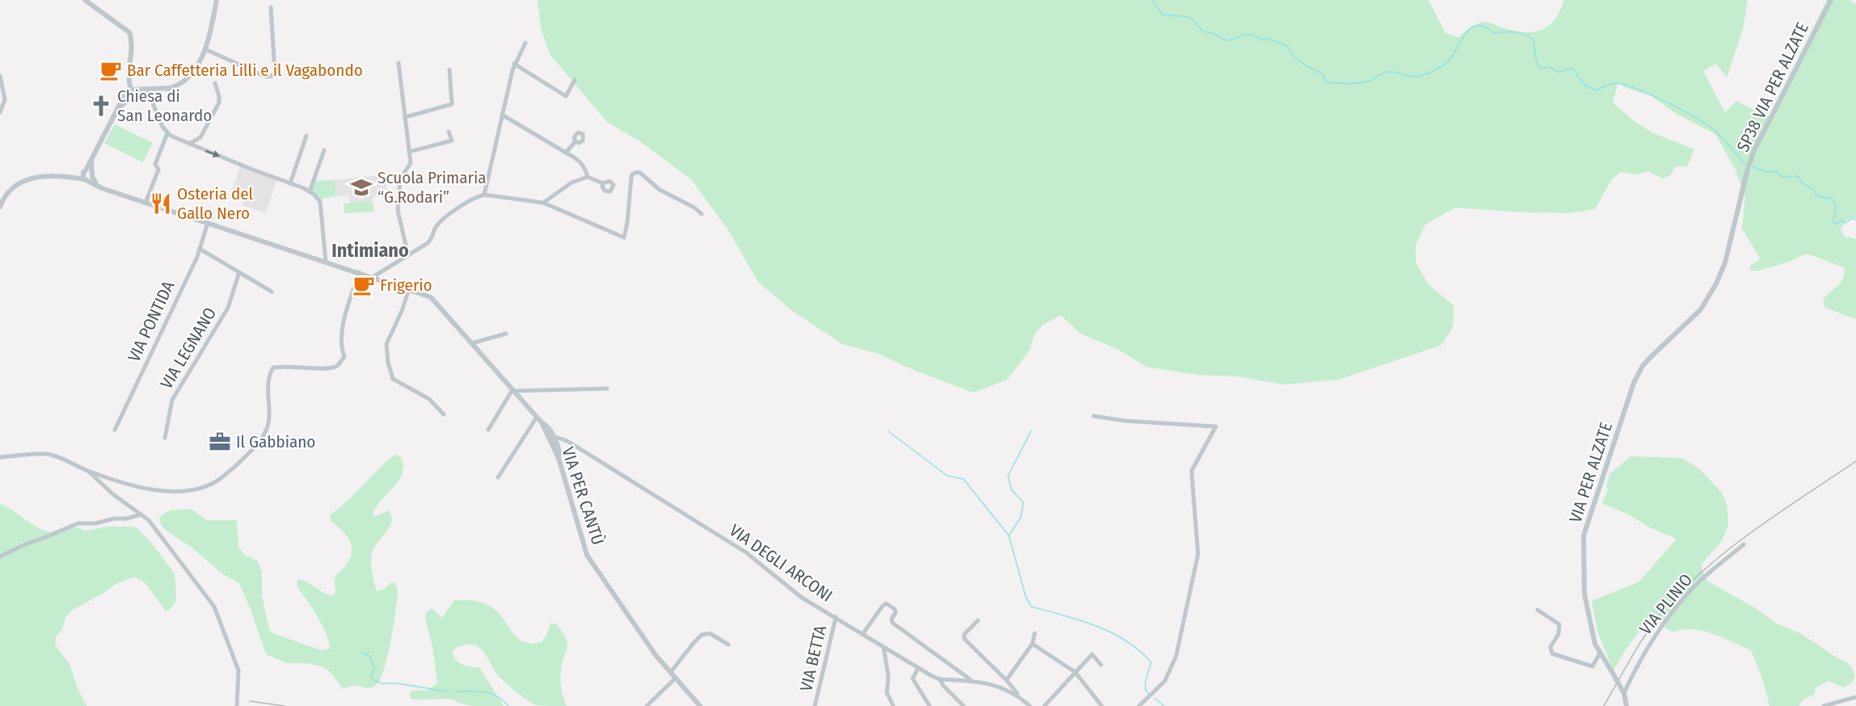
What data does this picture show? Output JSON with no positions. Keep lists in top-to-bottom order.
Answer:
{
  "streets": {
    "street": [
      "SP38 VIA PER ALZATE",
      "VIA PONTIDA",
      "VIA LEGNANO",
      "VIA PER ALZATE",
      "VIA PER CANTÙ",
      "VIA DEGLI ARCONI",
      "VIA PLINIO",
      "VIA BETTA"
    ]
  },
  "crossings": [
    ["SP38 VIA PER ALZATE", "VIA PER ALZATE"],
    ["VIA PONTIDA", "VIA PER CANTÙ"],
    ["VIA PER ALZATE", "VIA PLINIO"],
    ["VIA PER CANTÙ", "VIA DEGLI ARCONI"],
    ["VIA DEGLI ARCONI", "VIA BETTA"]
  ],
  "districts": ["Intimiano"],
  "places": {
    "cafe": ["Bar Caffetteria Lilli e il Vagabondo", "Frigerio"],
    "church": ["Chiesa di San Leonardo"],
    "school or university": ["Scuola Primaria “G.Rodari”"],
    "restaurant": ["Osteria del Gallo Nero"],
    "office": ["Il Gabbiano"]
  }
}
